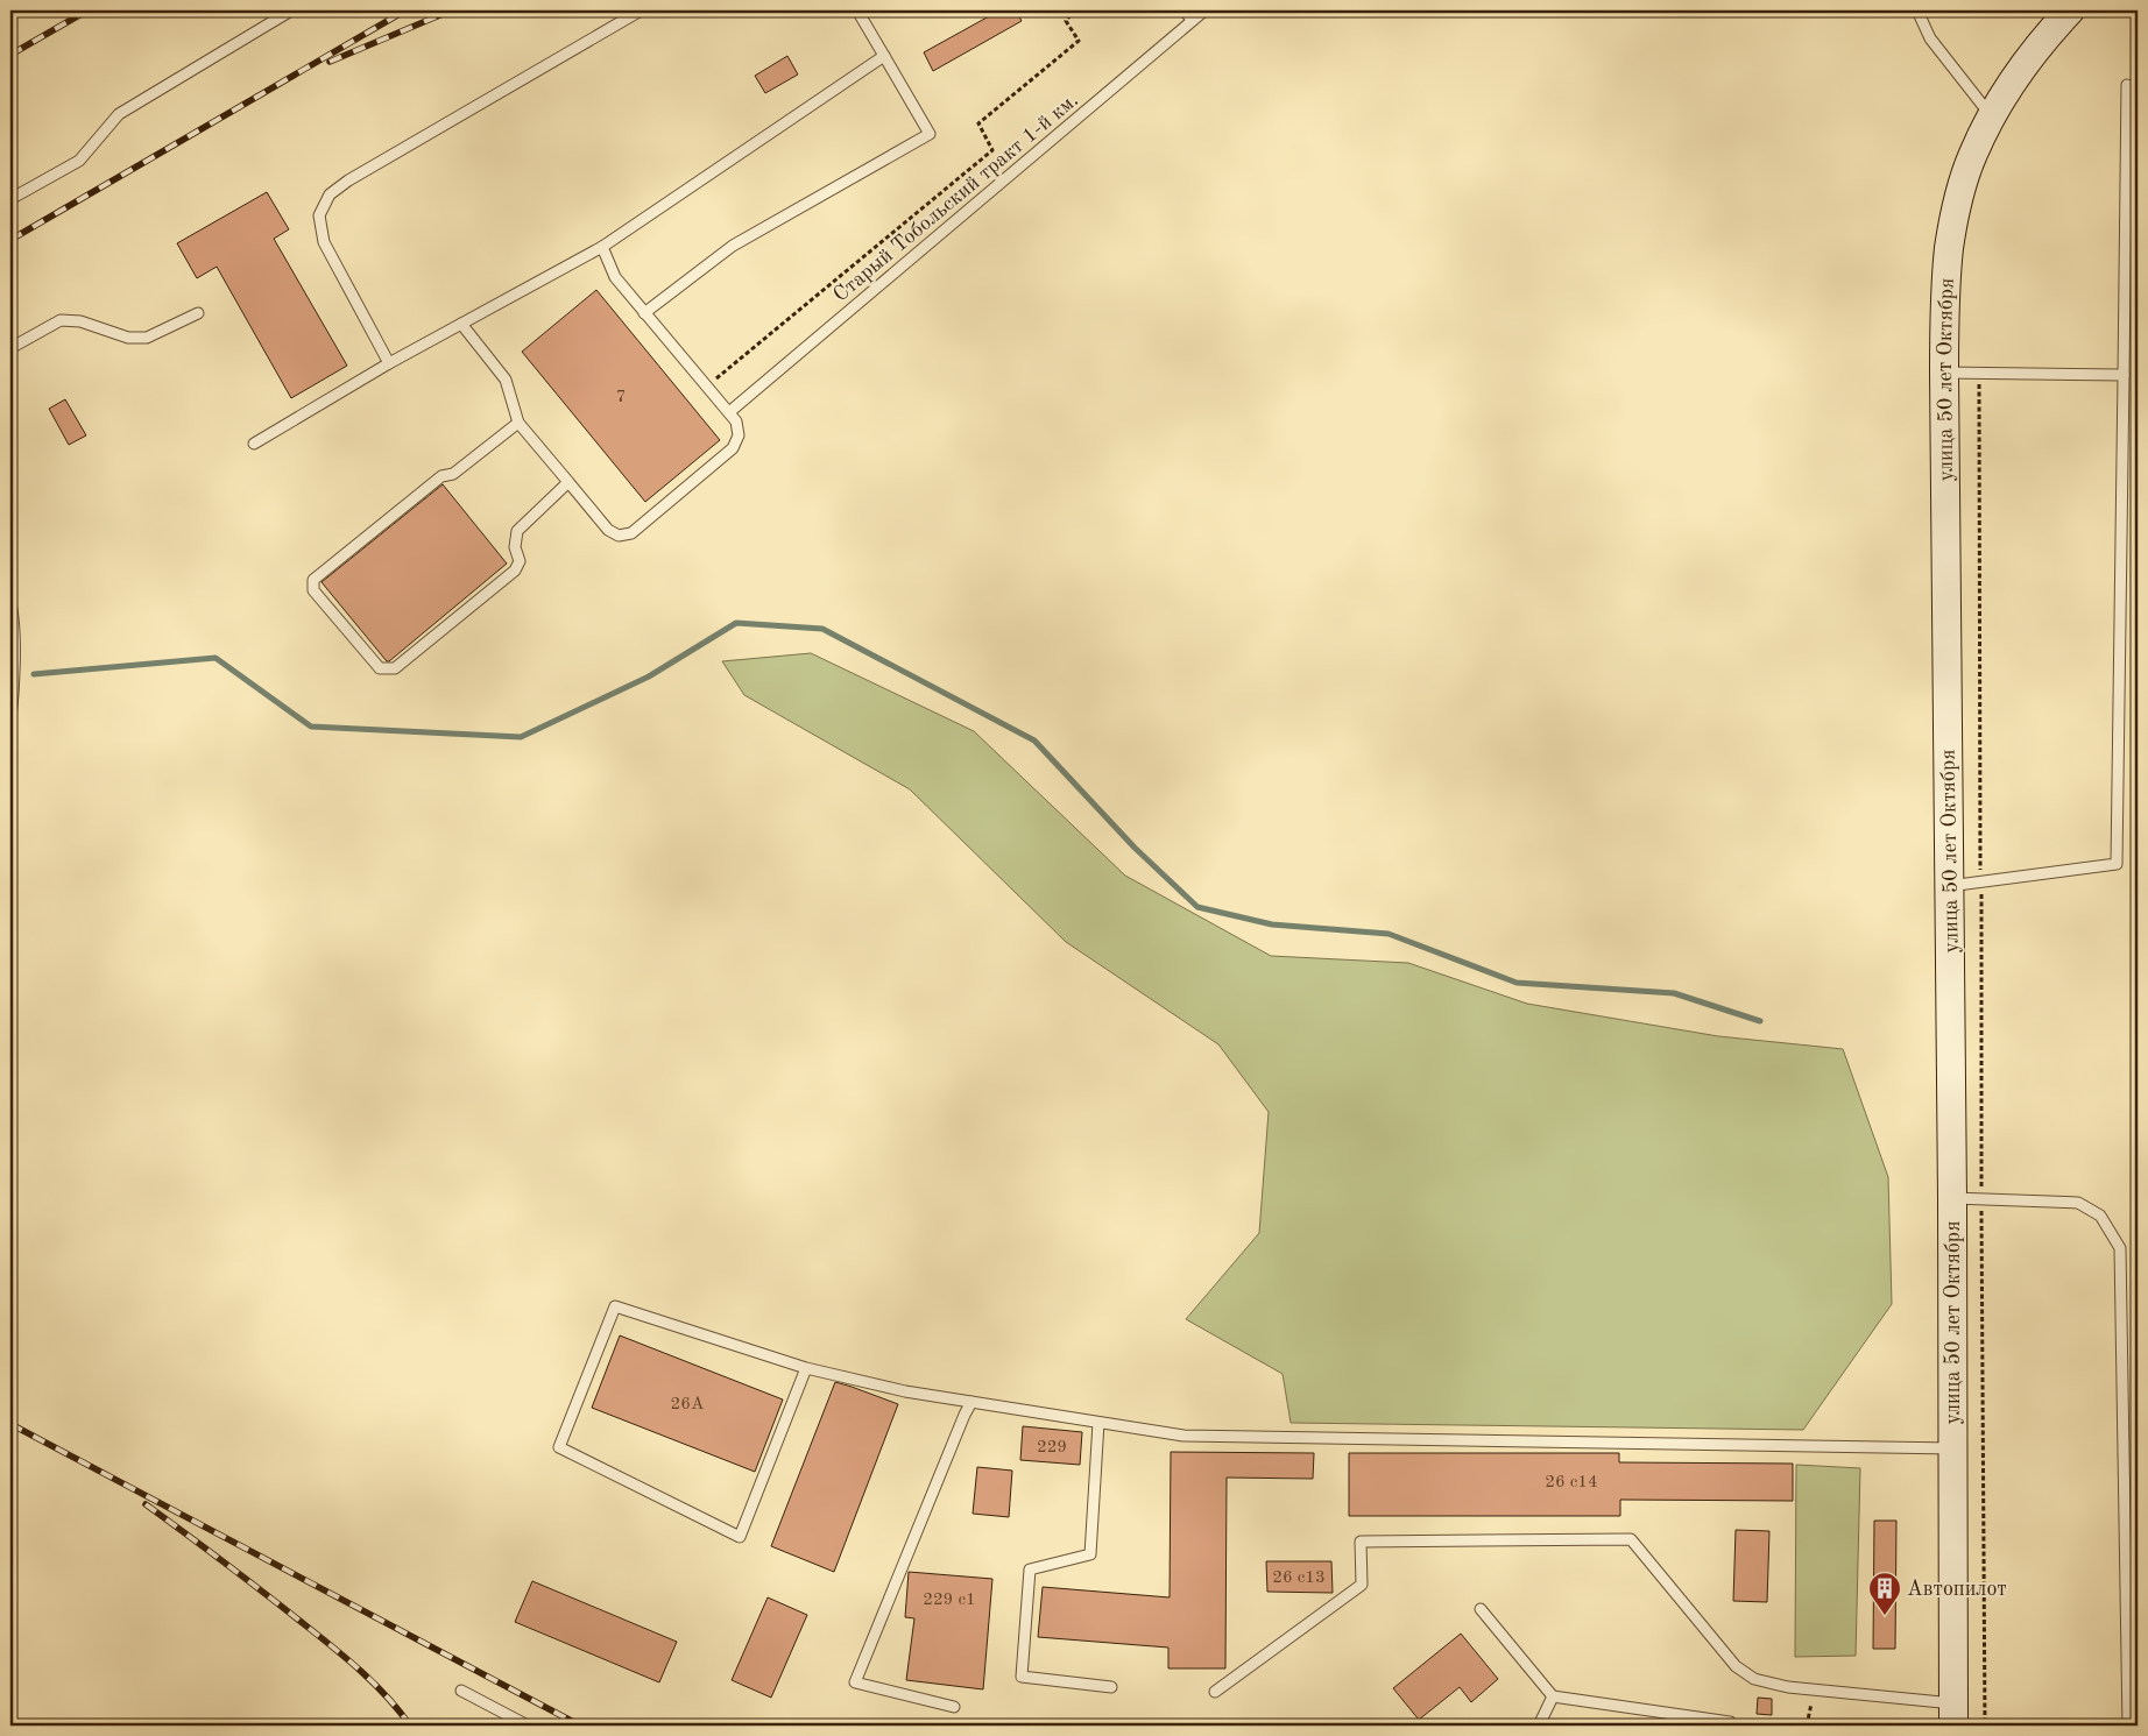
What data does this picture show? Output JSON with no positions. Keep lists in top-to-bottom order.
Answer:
{
  "streets": {
    "main road": ["улица 50 лет Октября"],
    "lane": ["Старый Тобольский тракт 1-й км."]
  },
  "places": {
    "building": ["Автопилот"]
  },
  "house_numbers": [
    "7",
    "26А",
    "229",
    "26 с14",
    "26 с13",
    "229 с1"
  ]
}
